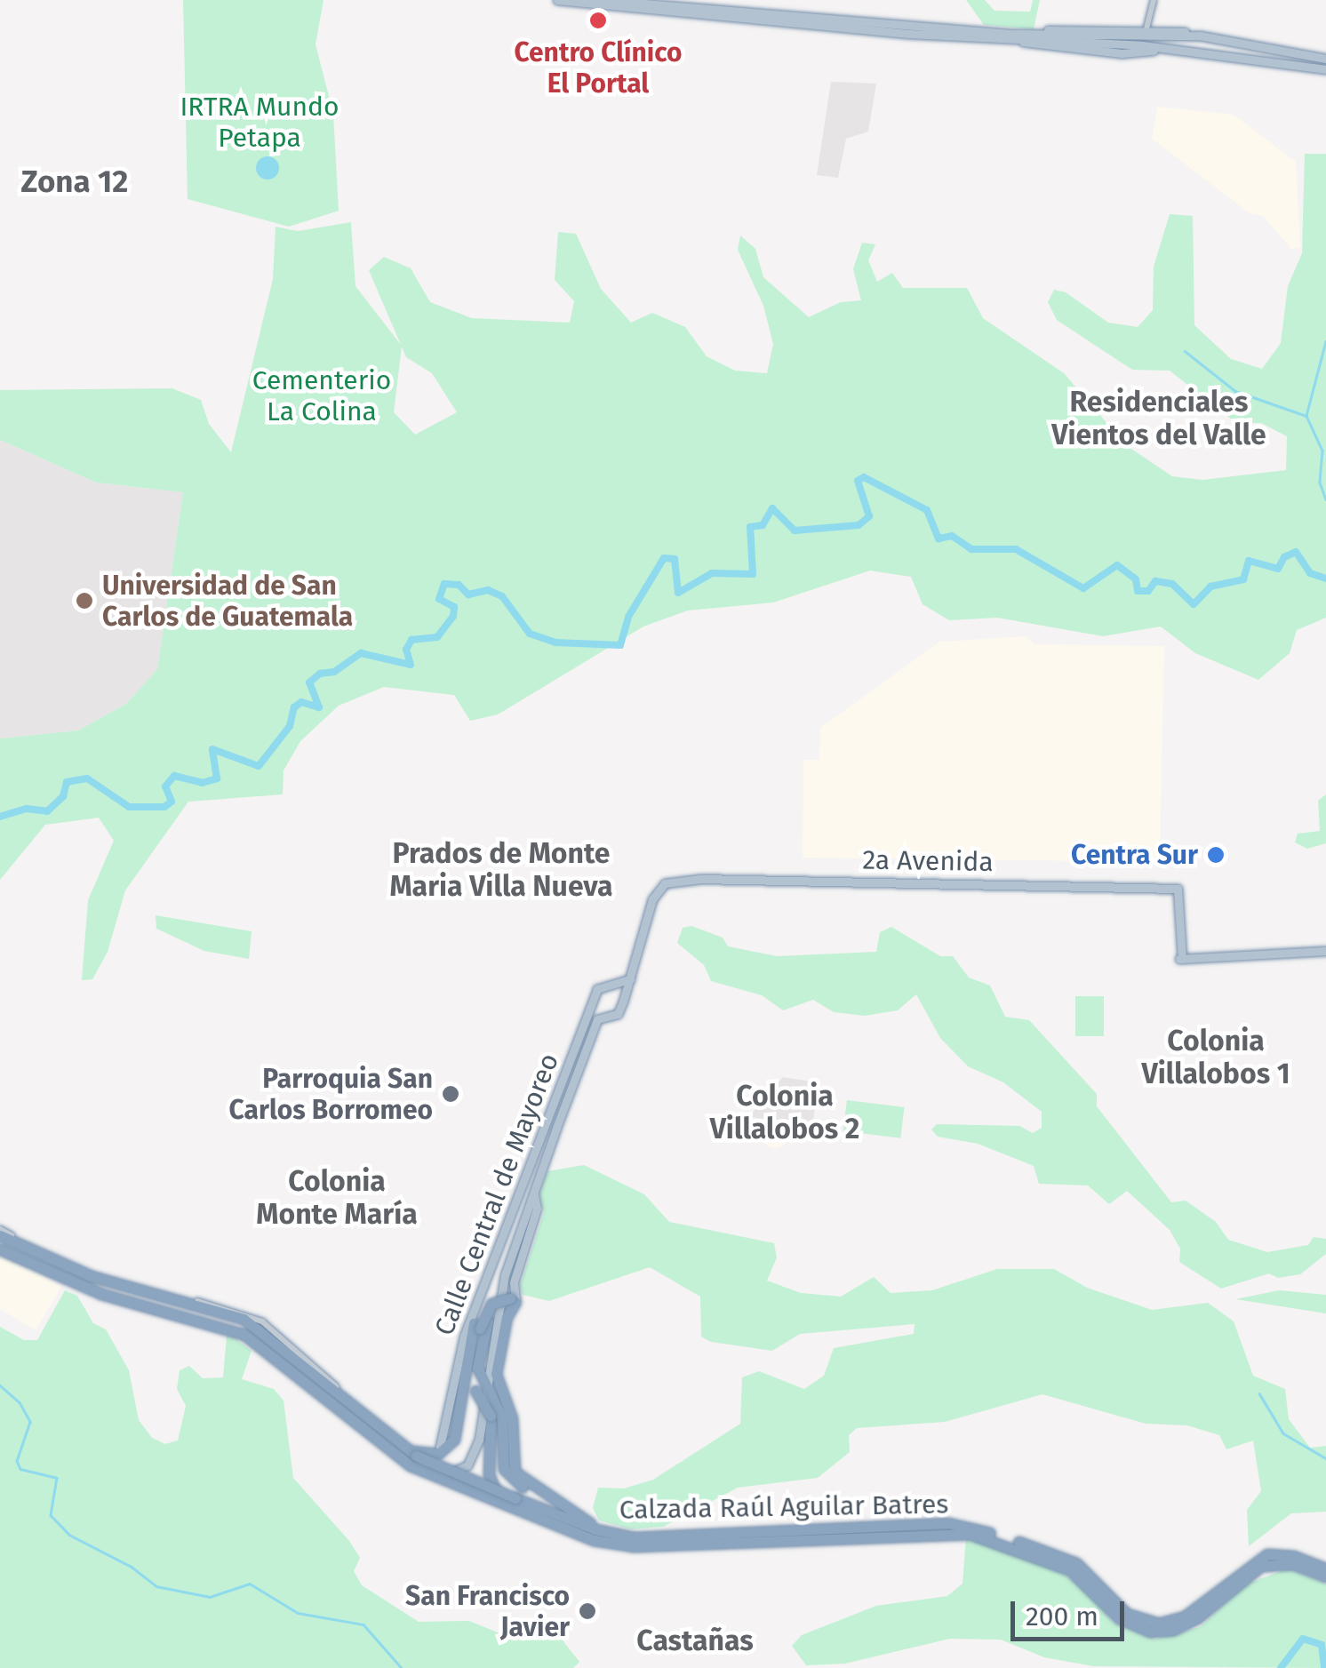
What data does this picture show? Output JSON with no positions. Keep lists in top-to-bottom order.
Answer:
{
  "streets": {
    "highway": ["Calzada Raúl Aguilar Batres"],
    "main road": ["2a Avenida", "Calle Central de Mayoreo"]
  },
  "crossings": [
    ["2a Avenida", "Calle Central de Mayoreo"],
    ["Calle Central de Mayoreo", "Calzada Raúl Aguilar Batres"]
  ],
  "districts": [
    "Zona 12",
    "Residenciales Vientos del Valle",
    "Prados de Monte Maria Villa Nueva",
    "Colonia Villalobos 1",
    "Colonia Villalobos 2",
    "Colonia Monte María",
    "Castañas"
  ],
  "parks": ["IRTRA Mundo Petapa", "Cementerio La Colina"],
  "places": [
    "Centro Clínico El Portal",
    "Universidad de San Carlos de Guatemala",
    "Centra Sur",
    "Parroquia San Carlos Borromeo",
    "San Francisco Javier"
  ],
  "scale_bar": "200 m"
}
